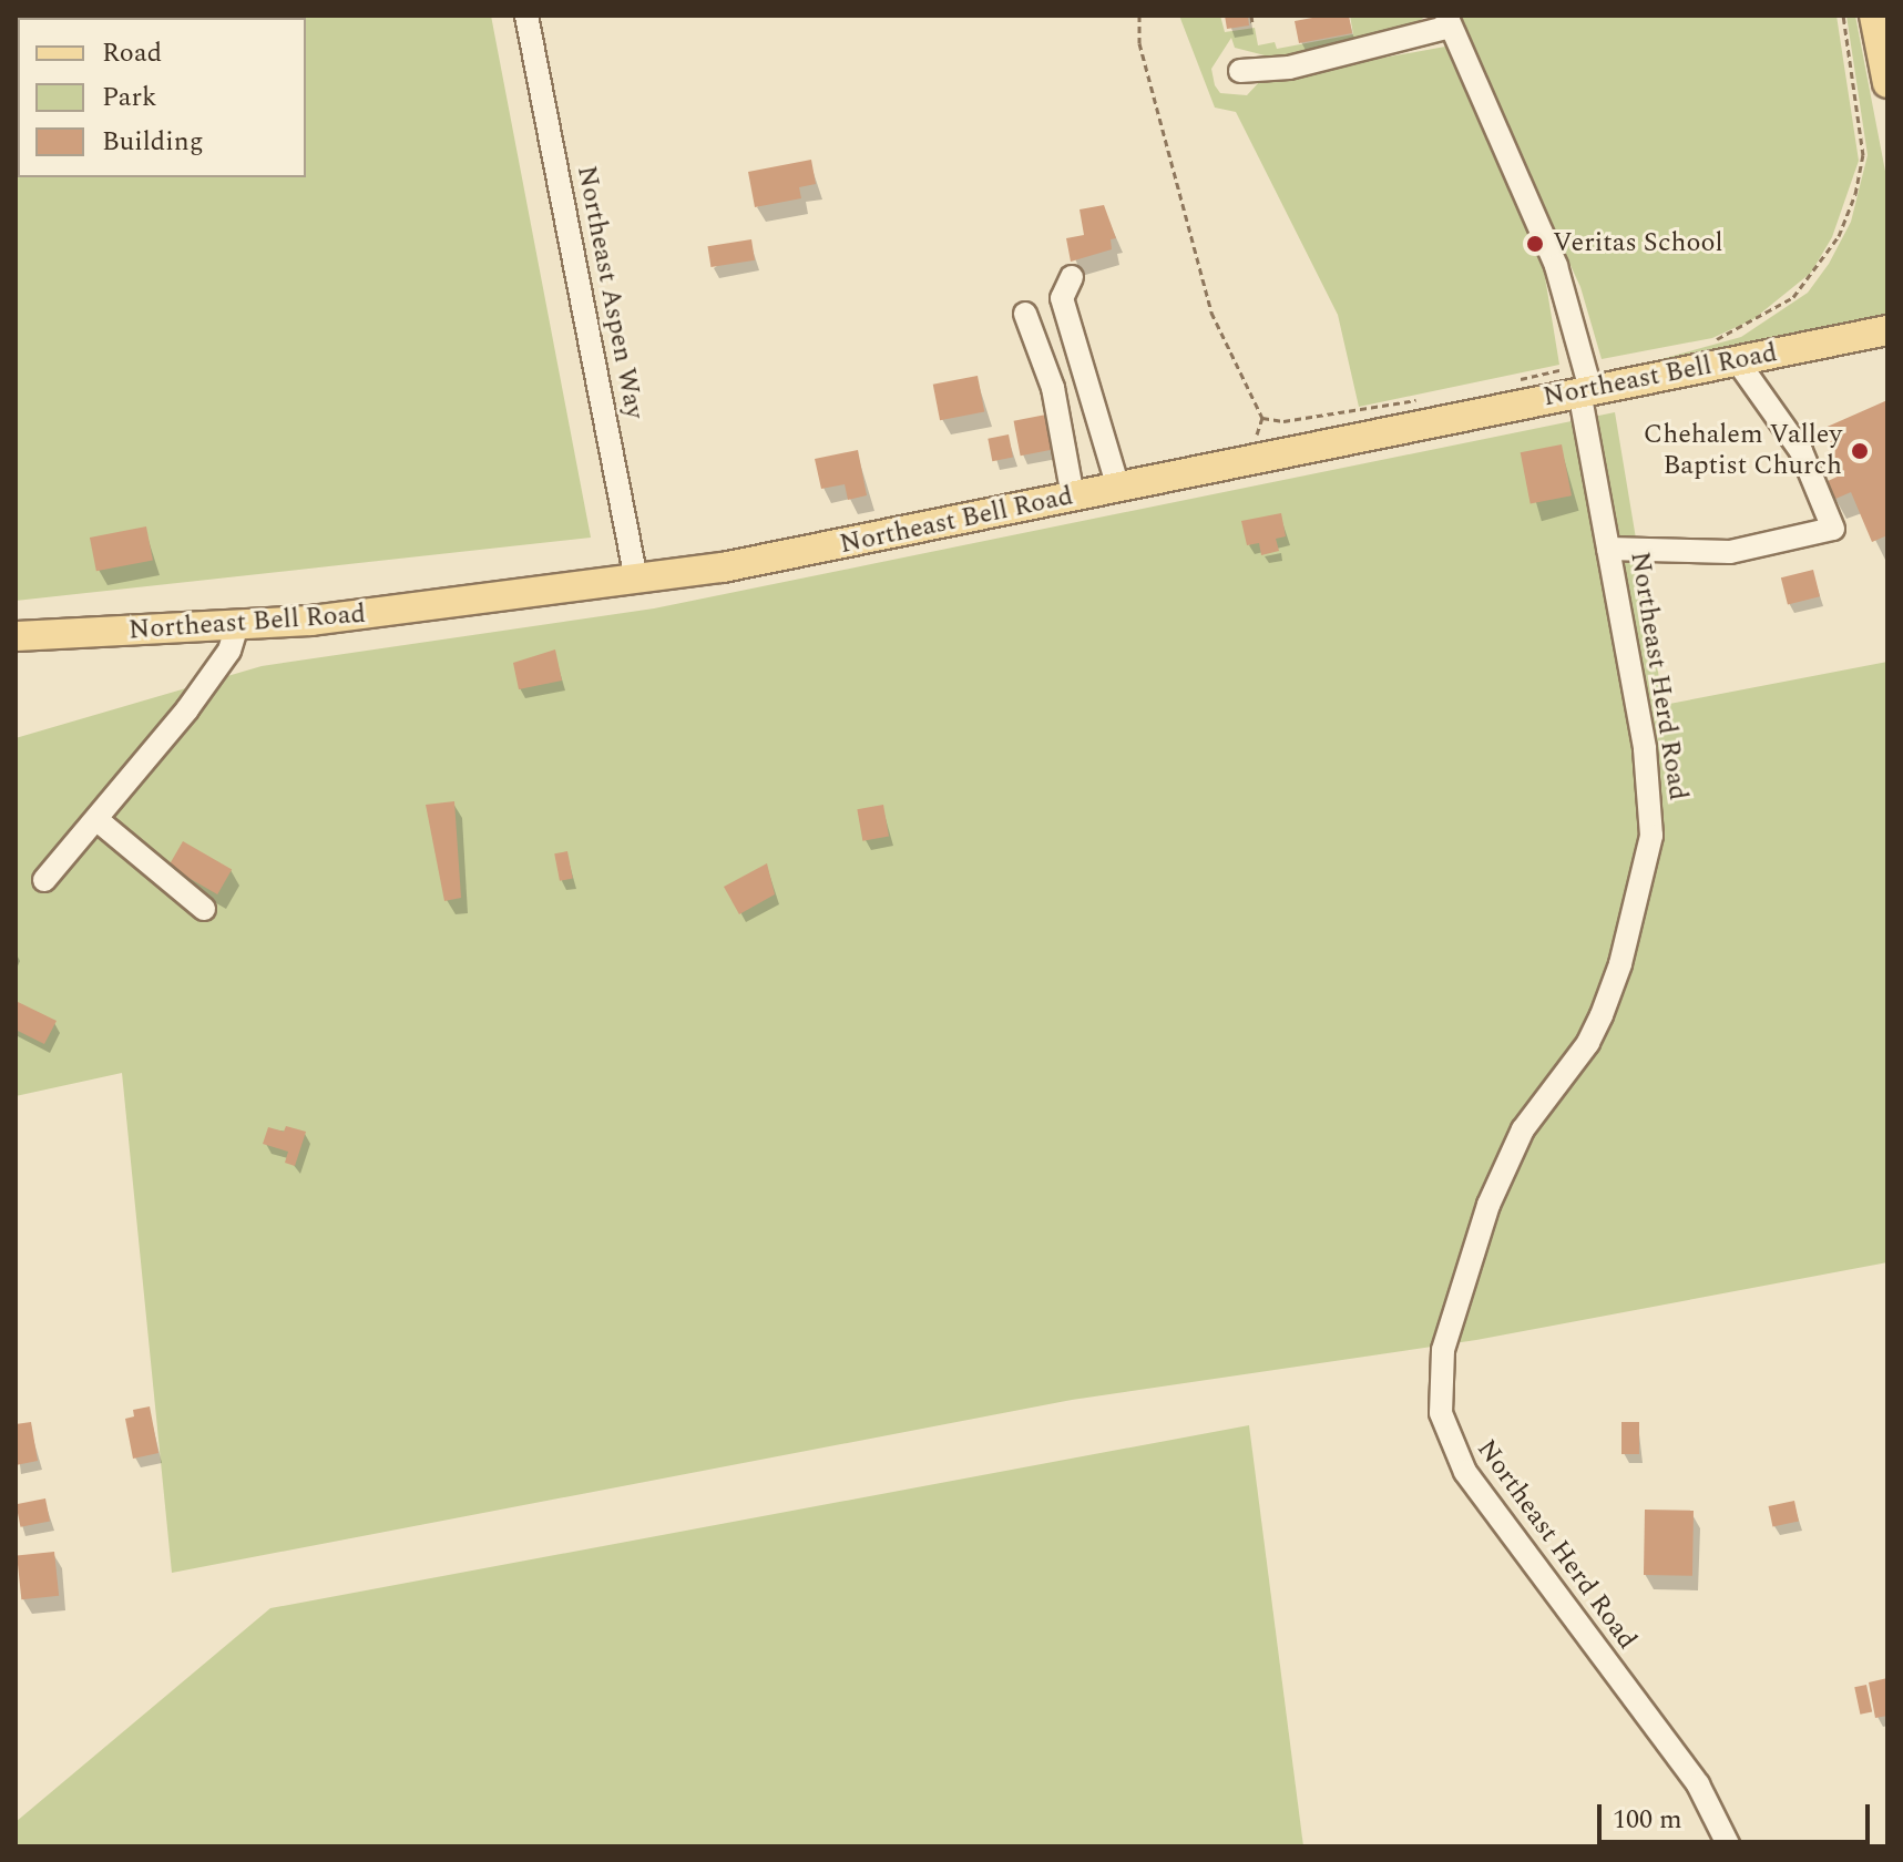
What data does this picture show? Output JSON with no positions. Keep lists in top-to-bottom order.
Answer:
{
  "streets": {
    "main road": ["Northeast Bell Road"],
    "street": ["Northeast Aspen Way", "Northeast Herd Road"]
  },
  "crossings": [
    ["Northeast Aspen Way", "Northeast Bell Road"],
    ["Northeast Bell Road", "Northeast Herd Road"]
  ],
  "places": ["Veritas School", "Chehalem Valley Baptist Church"],
  "legend": ["Road", "Park", "Building"],
  "scale_bar": "100 m"
}
